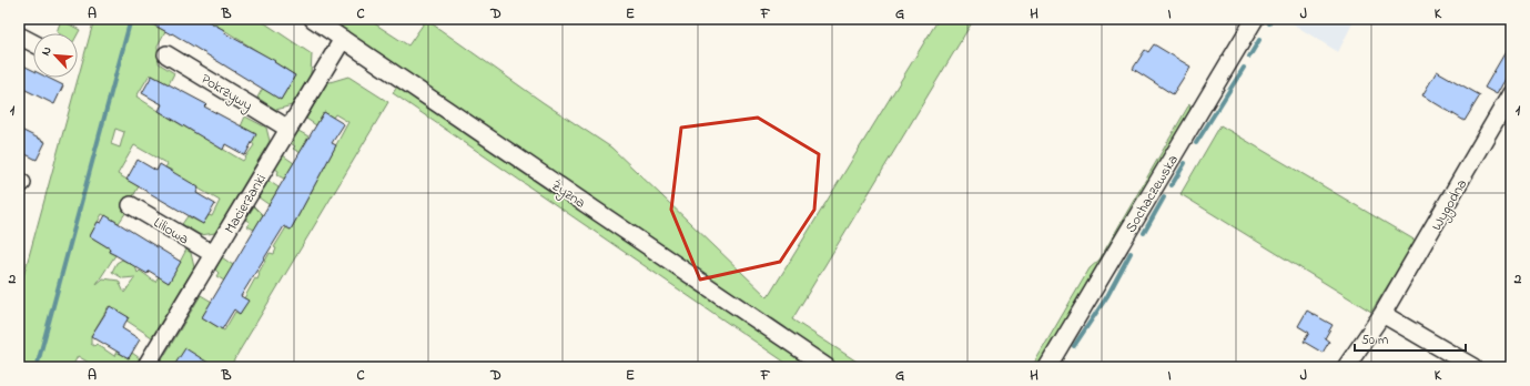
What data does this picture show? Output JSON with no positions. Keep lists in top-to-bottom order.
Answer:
{
  "streets": {
    "street": [
      "Pokrzywy",
      "Żyzna",
      "Sochaczewska",
      "Macierzanki",
      "Wygodna",
      "Liliowa"
    ]
  },
  "crossings": [
    ["Pokrzywy", "Macierzanki"],
    ["Żyzna", "Macierzanki"],
    ["Macierzanki", "Liliowa"]
  ],
  "scale_bar": "50 m",
  "north": "top left",
  "grid": {
    "columns": [
      "A",
      "B",
      "C",
      "D",
      "E",
      "F",
      "G",
      "H",
      "I",
      "J",
      "K"
    ],
    "rows": ["1", "2"]
  }
}
